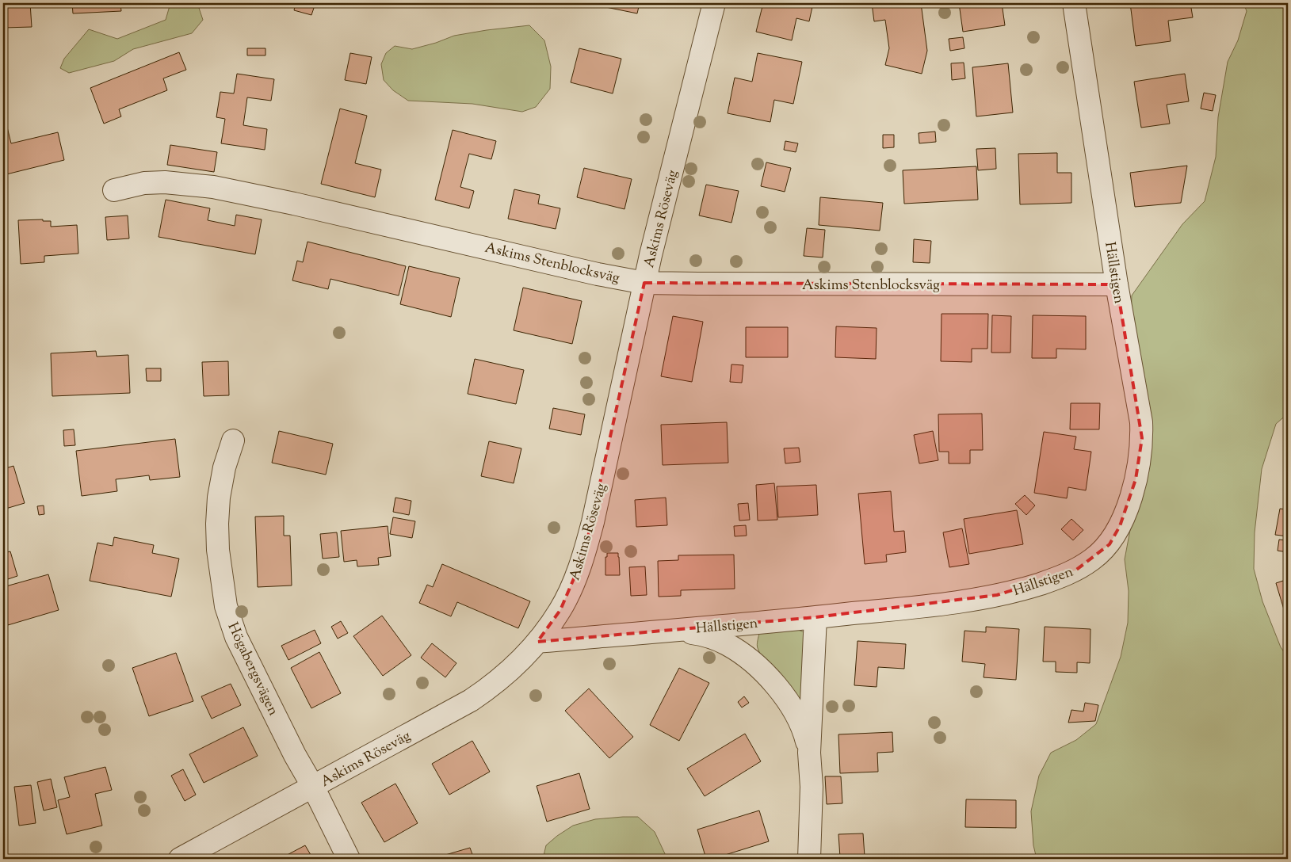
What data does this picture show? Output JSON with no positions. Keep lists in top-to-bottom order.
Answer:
{
  "streets": {
    "street": [
      "Askims Röseväg",
      "Askims Stenblocksväg",
      "Hällstigen",
      "Högabergsvägen"
    ]
  },
  "crossings": [
    ["Askims Röseväg", "Askims Stenblocksväg"],
    ["Askims Röseväg", "Hällstigen"],
    ["Askims Röseväg", "Högabergsvägen"],
    ["Askims Stenblocksväg", "Hällstigen"]
  ]
}
